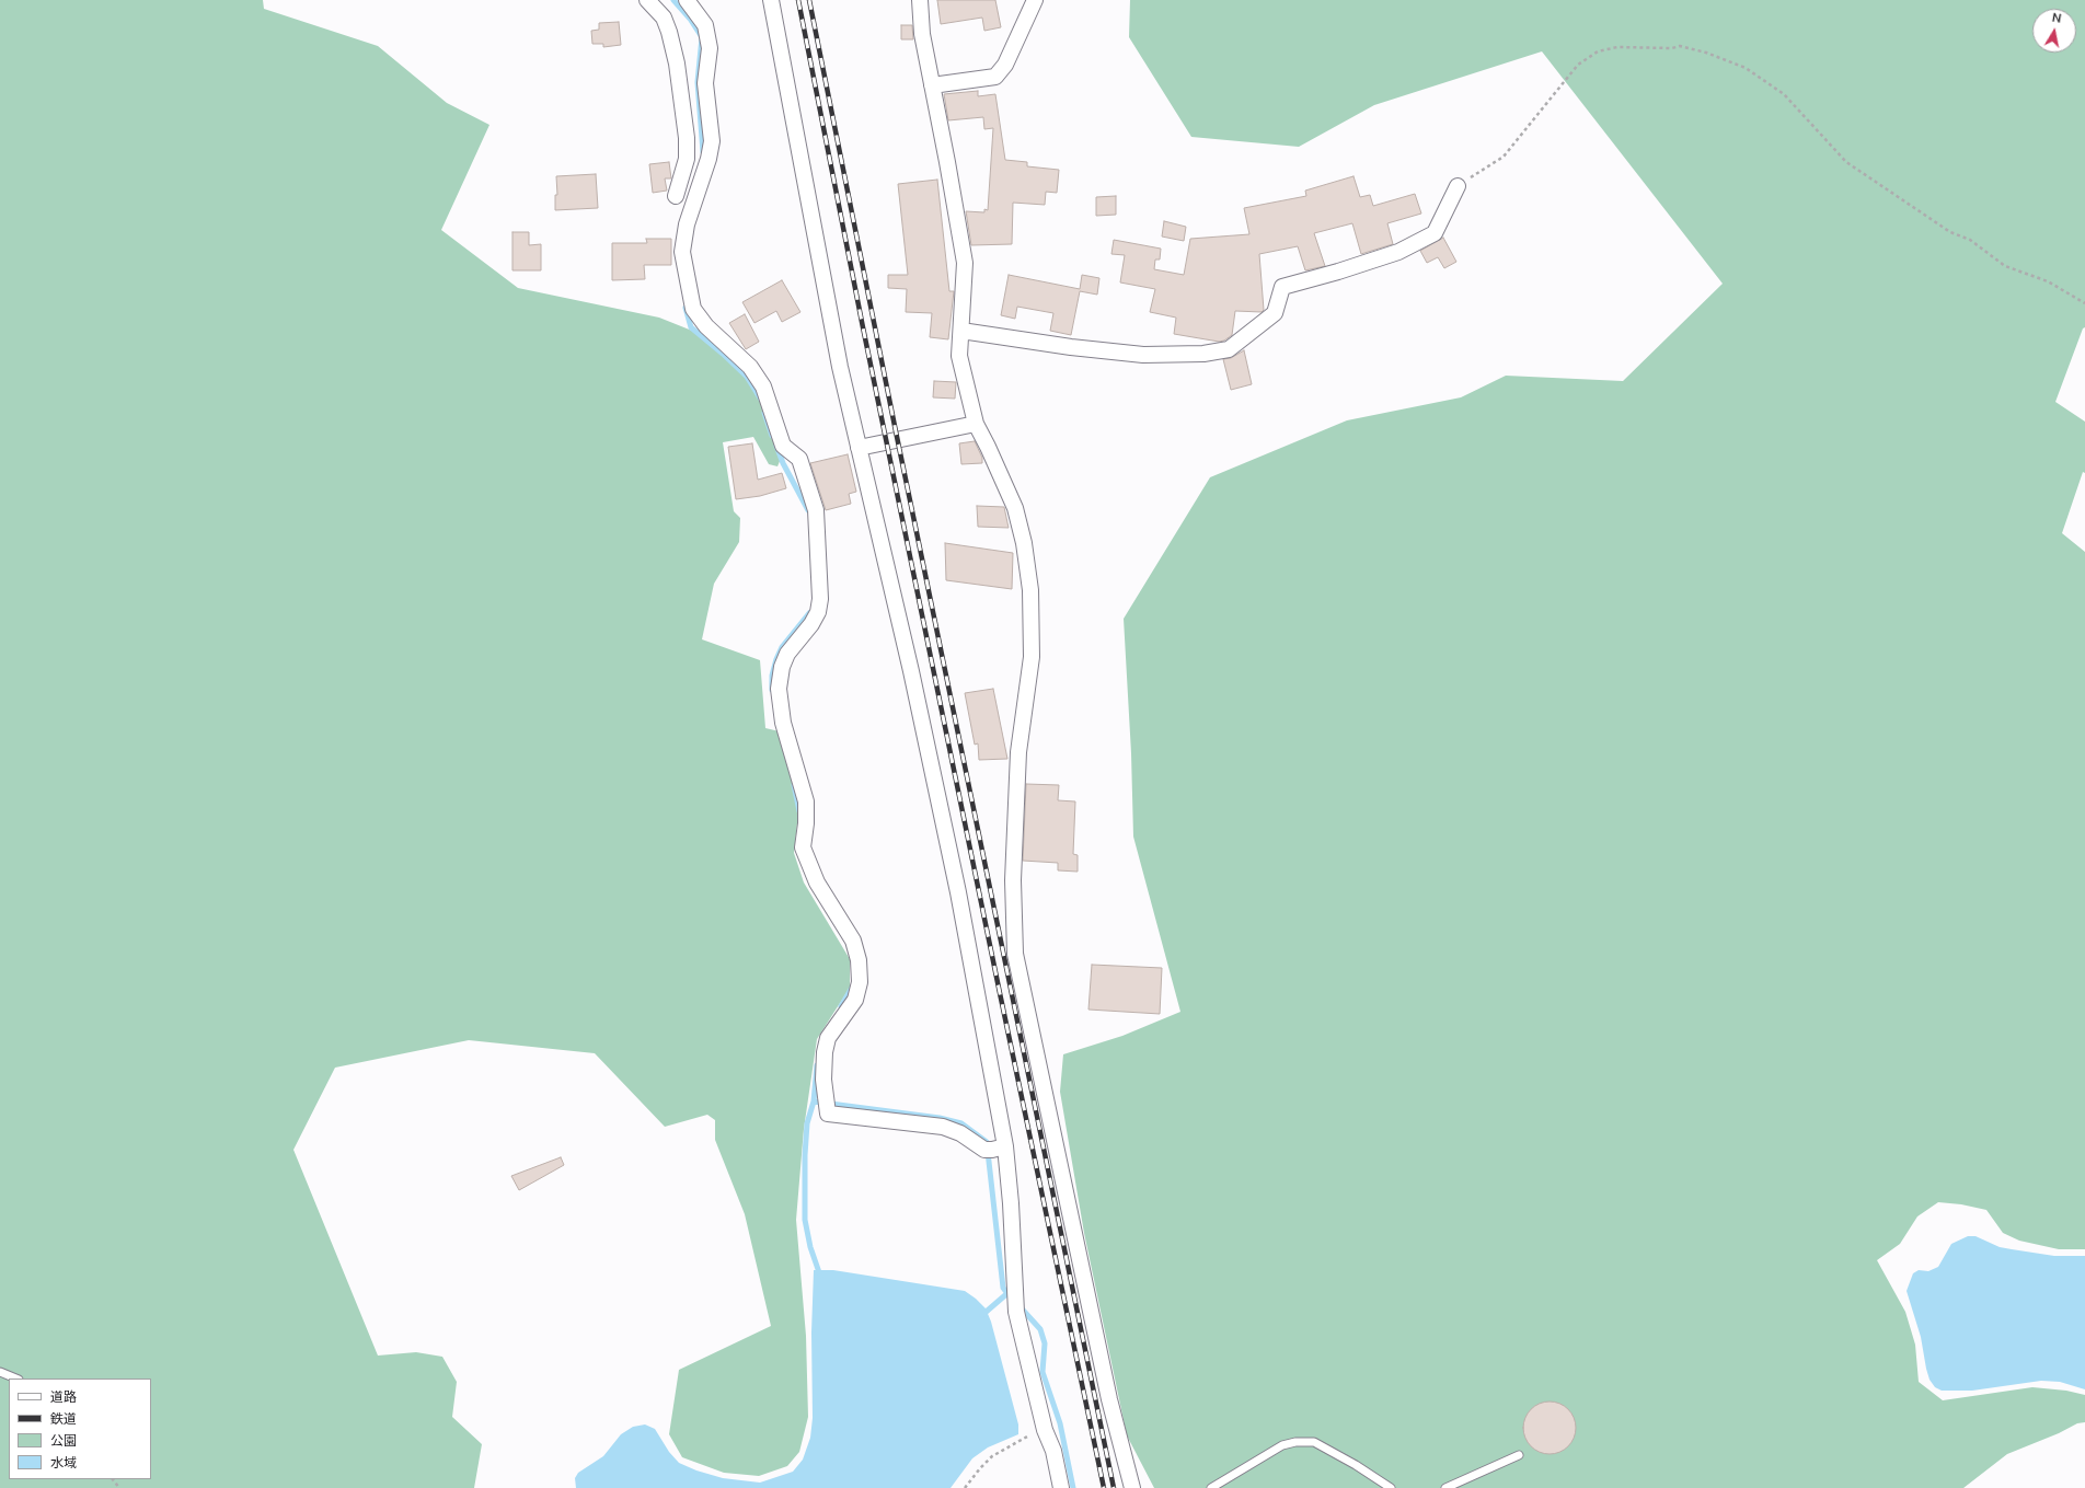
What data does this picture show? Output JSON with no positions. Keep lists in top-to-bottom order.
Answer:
{
  "legend": [
    "道路",
    "鉄道",
    "公園",
    "水域"
  ],
  "north": "top"
}
